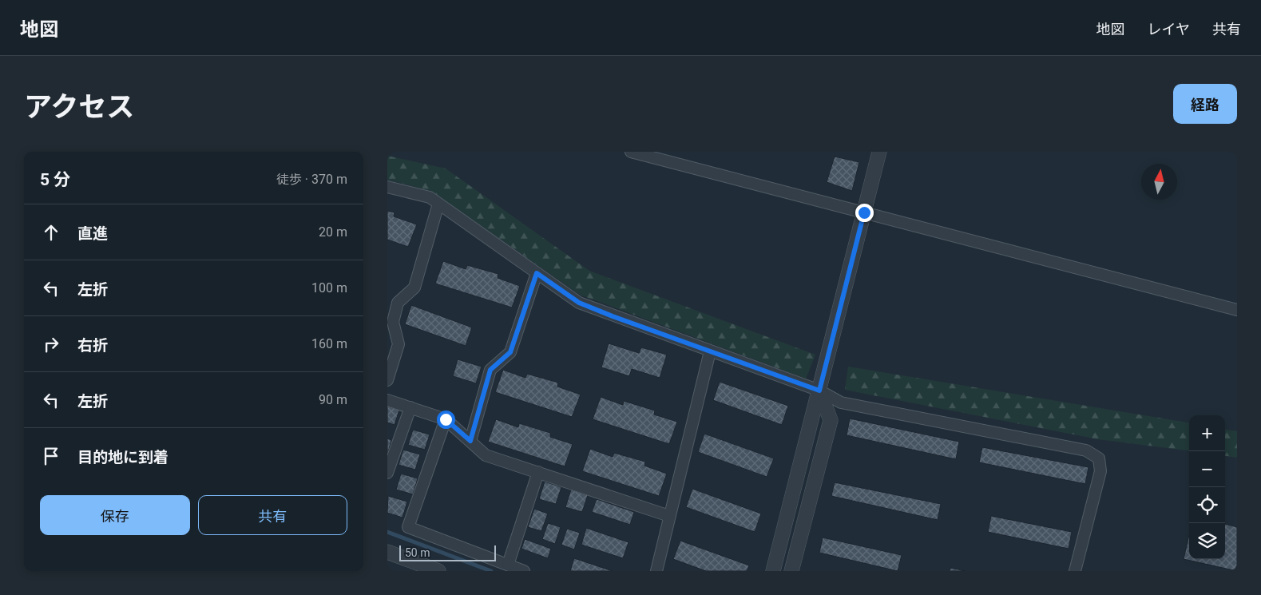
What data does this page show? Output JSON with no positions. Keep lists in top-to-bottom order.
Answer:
{
  "scale_bar": "50 m",
  "north": "top",
  "page": {
    "header": "地図",
    "nav": ["地図", "レイヤ", "共有"],
    "title": "アクセス",
    "buttons": [
      "経路",
      ["保存", "共有"]
    ],
    "heading": ["5 分", "徒歩 · 370 m"],
    "list": [
      ["直進", "20 m"],
      ["左折", "100 m"],
      ["右折", "160 m"],
      ["左折", "90 m"],
      "目的地に到着"
    ],
    "map_buttons": ["+", "−"],
    "scale": "50 m"
  }
}
